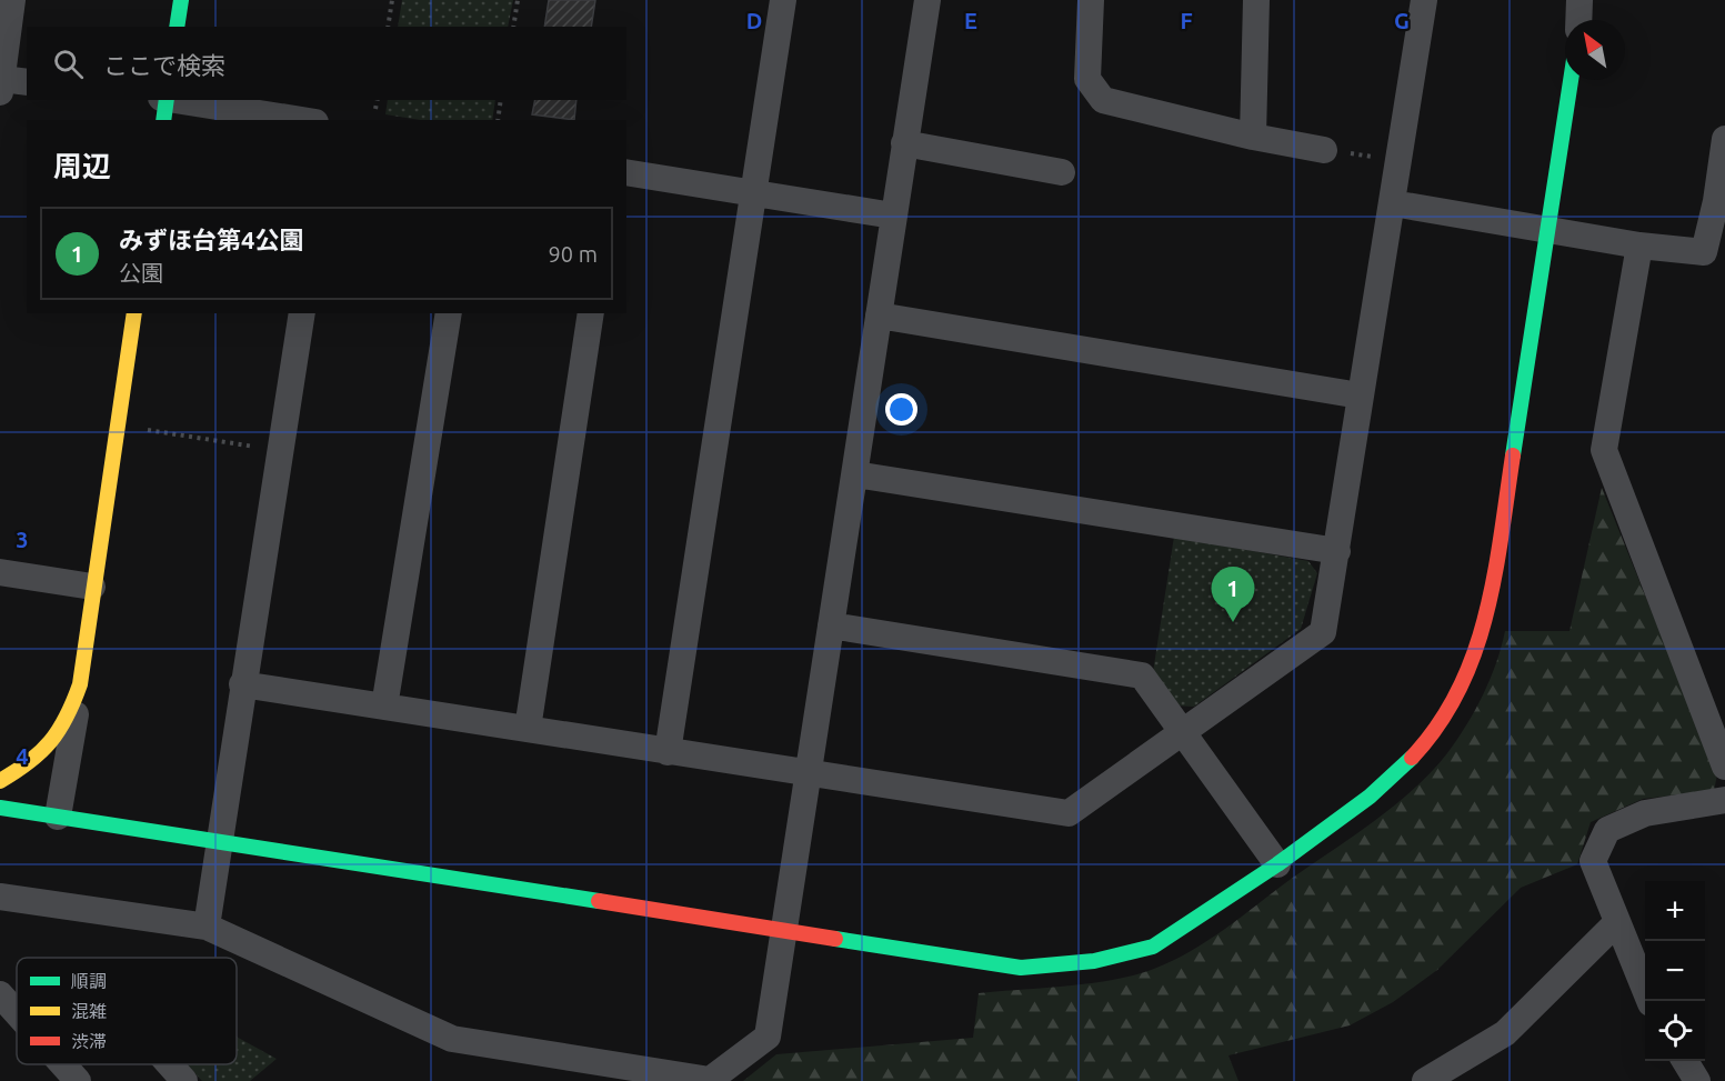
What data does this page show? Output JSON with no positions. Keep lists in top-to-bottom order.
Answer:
{
  "legend": ["順調", "混雑", "渋滞"],
  "north": "top left",
  "page": {
    "search": "ここで検索",
    "heading": "周辺",
    "list": [
      {
        "mark": "1",
        "name": "みずほ台第4公園",
        "note": "公園",
        "value": "90 m"
      }
    ],
    "pins": "1",
    "map_buttons": ["+", "−"]
  },
  "grid": {
    "columns": [
      "D",
      "E",
      "F",
      "G"
    ],
    "rows": ["3", "4"]
  }
}
